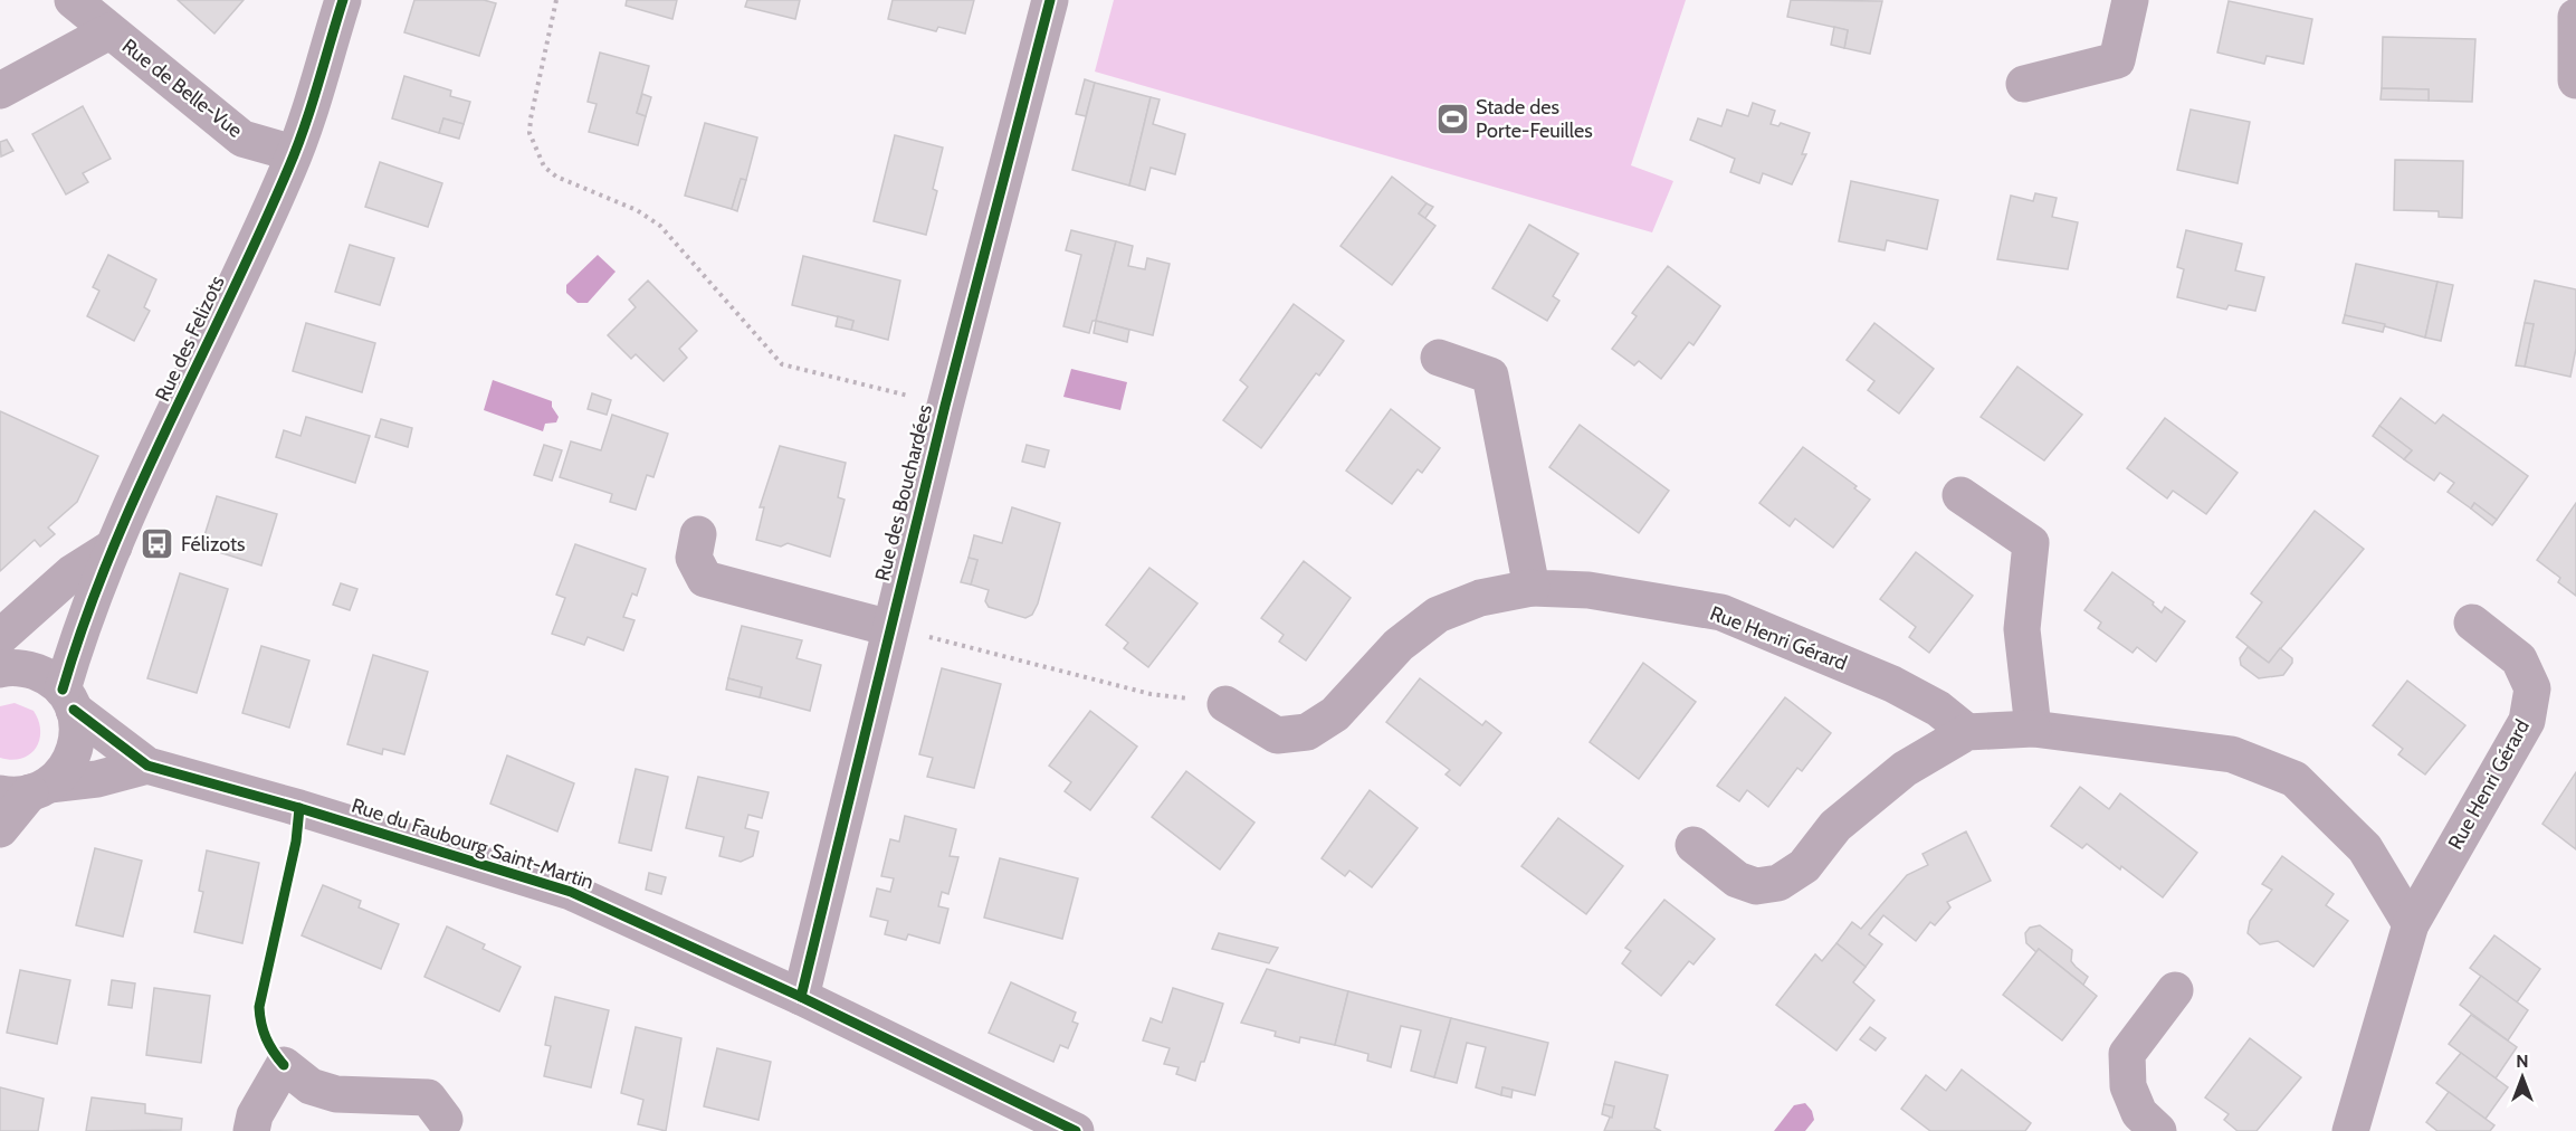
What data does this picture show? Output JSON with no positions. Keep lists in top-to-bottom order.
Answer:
{
  "streets": {
    "street": [
      "Rue de Belle-Vue",
      "Rue des Felizots",
      "Rue des Bouchardées",
      "Rue Henri Gérard",
      "Rue du Faubourg Saint-Martin"
    ]
  },
  "crossings": [
    ["Rue de Belle-Vue", "Rue des Felizots"],
    ["Rue des Felizots", "Rue du Faubourg Saint-Martin"],
    ["Rue des Bouchardées", "Rue du Faubourg Saint-Martin"]
  ],
  "places": {
    "sports": ["Stade des Porte-Feuilles"],
    "bus stop": ["Félizots"]
  },
  "north": "top"
}
